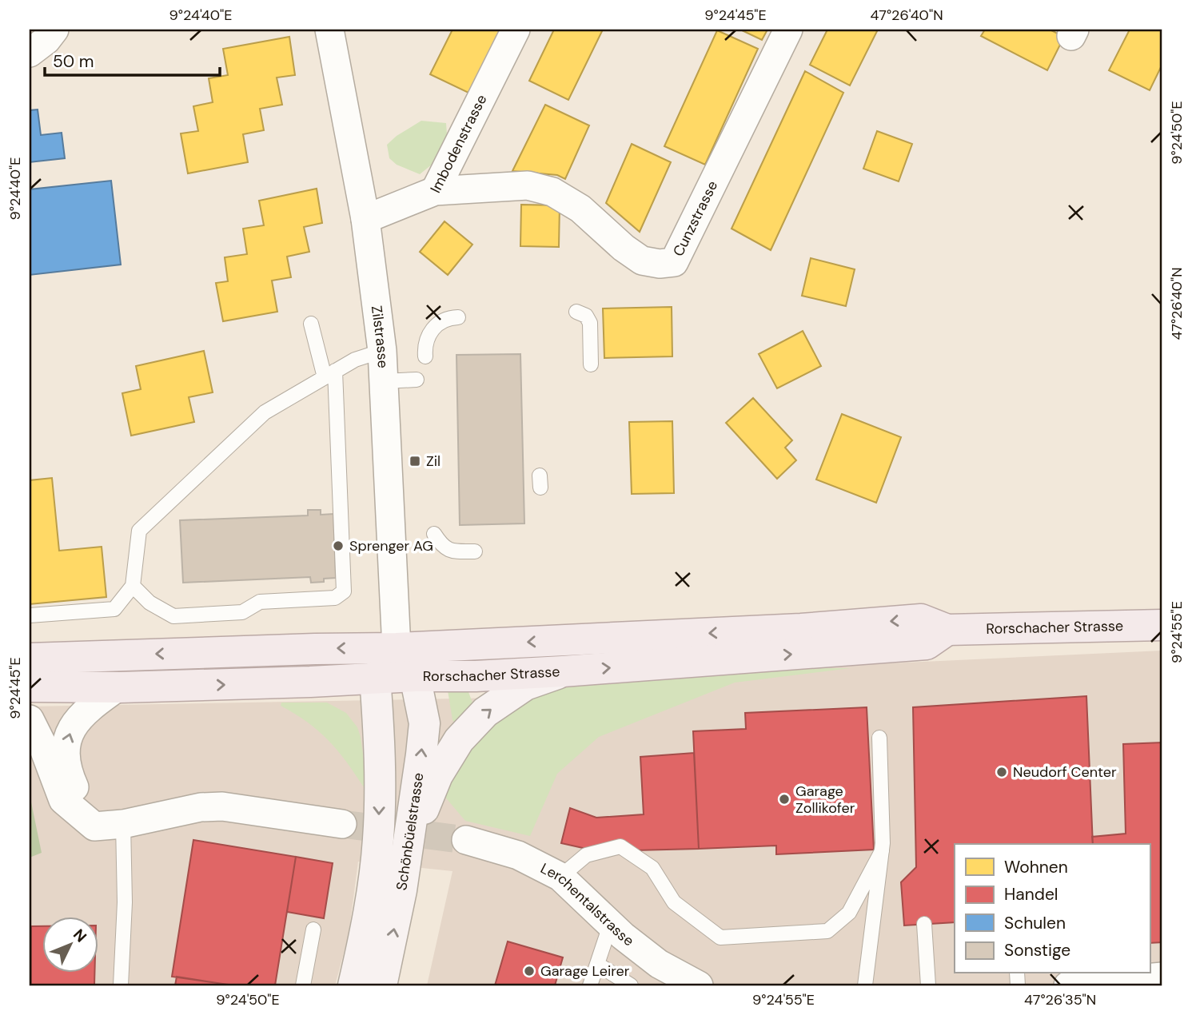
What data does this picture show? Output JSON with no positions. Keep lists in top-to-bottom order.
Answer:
{
  "streets": {
    "main road": ["Rorschacher Strasse", "Schönbüelstrasse"],
    "street": [
      "Imbodenstrasse",
      "Cunzstrasse",
      "Zilstrasse",
      "Lerchentalstrasse"
    ]
  },
  "crossings": [
    ["Imbodenstrasse", "Cunzstrasse"],
    ["Imbodenstrasse", "Zilstrasse"],
    ["Zilstrasse", "Rorschacher Strasse"],
    ["Rorschacher Strasse", "Schönbüelstrasse"]
  ],
  "places": {
    "transit": ["Zil"],
    "other": [
      "Sprenger AG",
      "Neudorf Center",
      "Garage Zollikofer",
      "Garage Leirer"
    ]
  },
  "legend": [
    "Wohnen",
    "Handel",
    "Schulen",
    "Sonstige"
  ],
  "scale_bar": "50 m",
  "north": "top right",
  "coordinates": [
    "9°24'40\"E",
    "9°24'45\"E",
    "47°26'40\"N",
    "9°24'50\"E",
    "9°24'55\"E",
    "47°26'35\"N"
  ]
}
